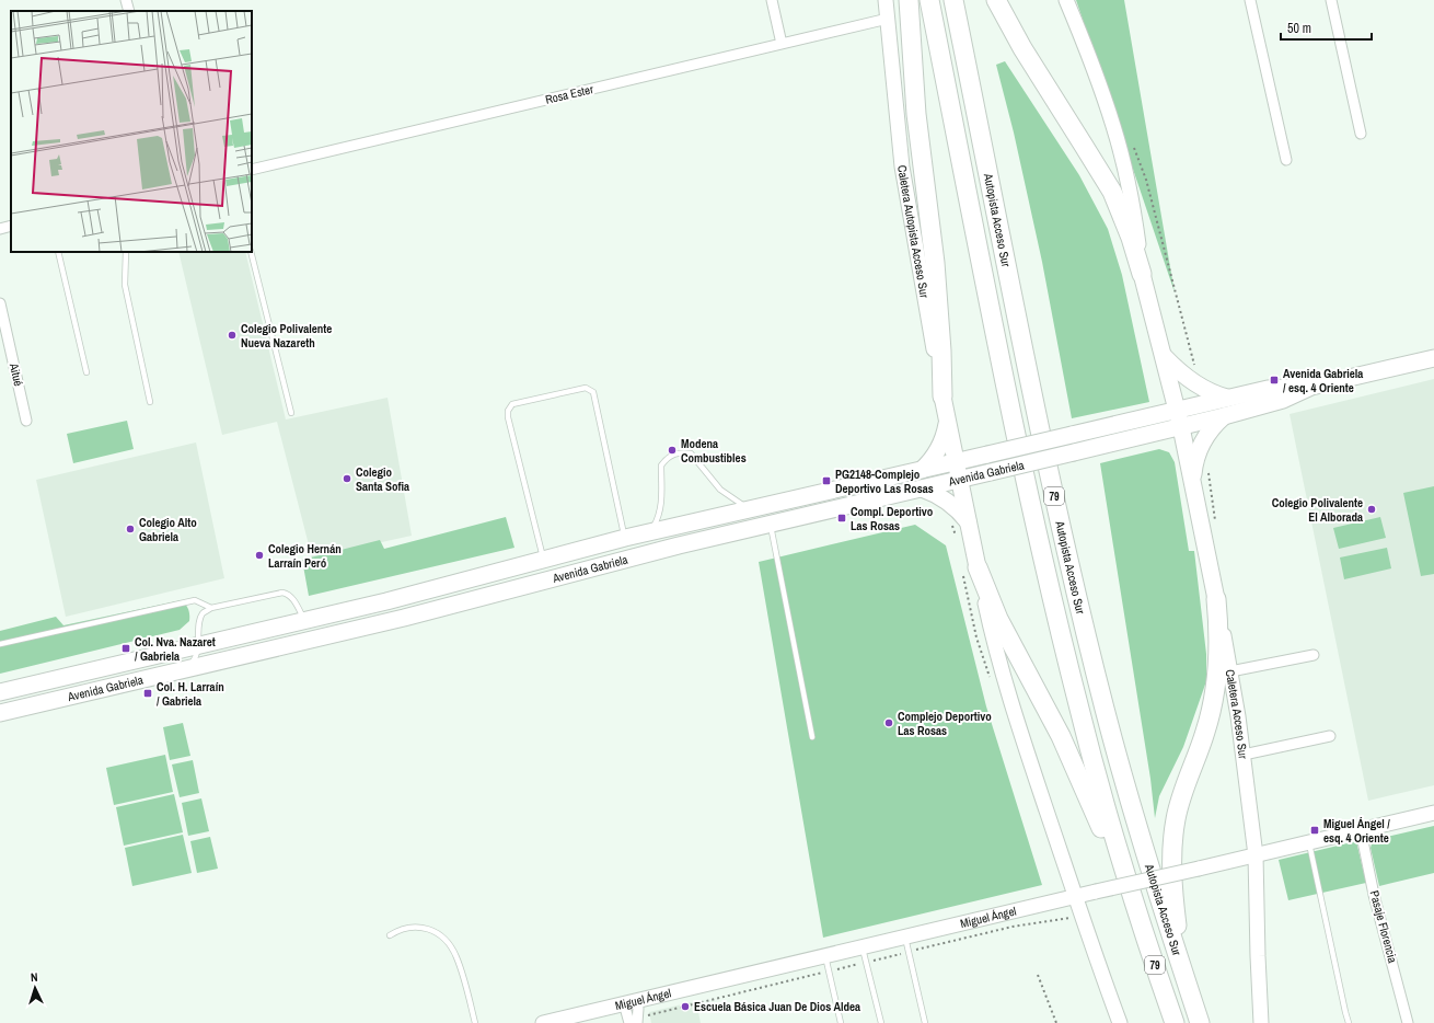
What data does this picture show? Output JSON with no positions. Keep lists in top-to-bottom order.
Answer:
{
  "streets": {
    "highway": ["Autopista Acceso Sur", "79"],
    "main road": [
      "Caletera Autopista Acceso Sur",
      "Avenida Gabriela",
      "Caletera Acceso Sur",
      "Miguel Ángel"
    ],
    "street": ["Rosa Ester", "Aitué", "Pasaje Florencia"]
  },
  "crossings": [
    ["Rosa Ester", "Caletera Autopista Acceso Sur"],
    ["Caletera Autopista Acceso Sur", "Avenida Gabriela"],
    ["Avenida Gabriela", "Caletera Acceso Sur"],
    ["Caletera Acceso Sur", "Miguel Ángel"],
    ["Miguel Ángel", "Pasaje Florencia"]
  ],
  "places": {
    "other": [
      "Colegio Polivalente Nueva Nazareth",
      "Modena Combustibles",
      "Colegio Santa Sofia",
      "Colegio Polivalente El Alborada",
      "Colegio Alto Gabriela",
      "Colegio Hernán Larraín Peró",
      "Complejo Deportivo Las Rosas",
      "Escuela Básica Juan De Dios Aldea"
    ],
    "transit": [
      "Avenida Gabriela / esq. 4 Oriente",
      "PG2148-Complejo Deportivo Las Rosas",
      "Compl. Deportivo Las Rosas",
      "Col. Nva. Nazaret / Gabriela",
      "Col. H. Larraín / Gabriela",
      "Miguel Ángel / esq. 4 Oriente"
    ]
  },
  "scale_bar": "50 m",
  "north": "top"
}
